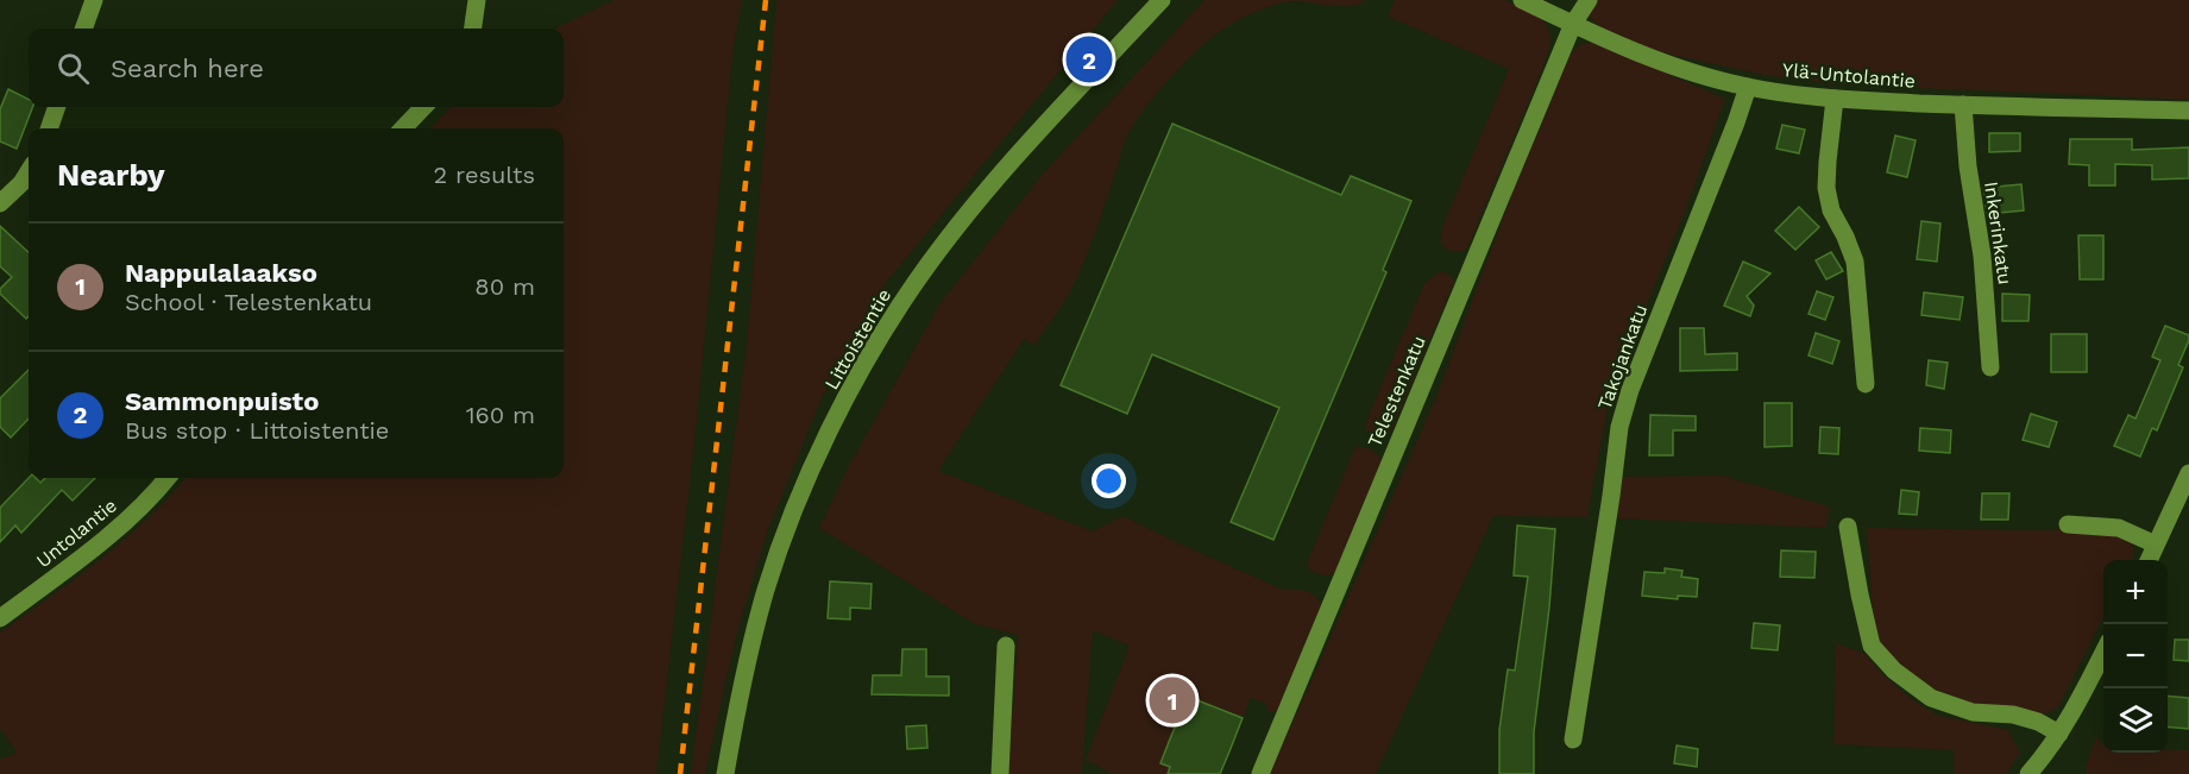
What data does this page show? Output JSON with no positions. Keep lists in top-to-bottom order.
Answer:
{
  "streets": {
    "street": [
      "Ylä-Untolantie",
      "Inkerinkatu",
      "Littoistentie",
      "Takojankatu",
      "Telestenkatu",
      "Untolantie"
    ]
  },
  "crossings": [
    ["Ylä-Untolantie", "Inkerinkatu"],
    ["Ylä-Untolantie", "Takojankatu"],
    ["Ylä-Untolantie", "Telestenkatu"]
  ],
  "page": {
    "search": "Search here",
    "pins": ["2", "1"],
    "heading": ["Nearby", "2 results"],
    "list": [
      {
        "mark": "1",
        "name": "Nappulalaakso",
        "note": "School · Telestenkatu",
        "value": "80 m"
      },
      {
        "mark": "2",
        "name": "Sammonpuisto",
        "note": "Bus stop · Littoistentie",
        "value": "160 m"
      }
    ],
    "map_buttons": ["+", "−"]
  }
}
